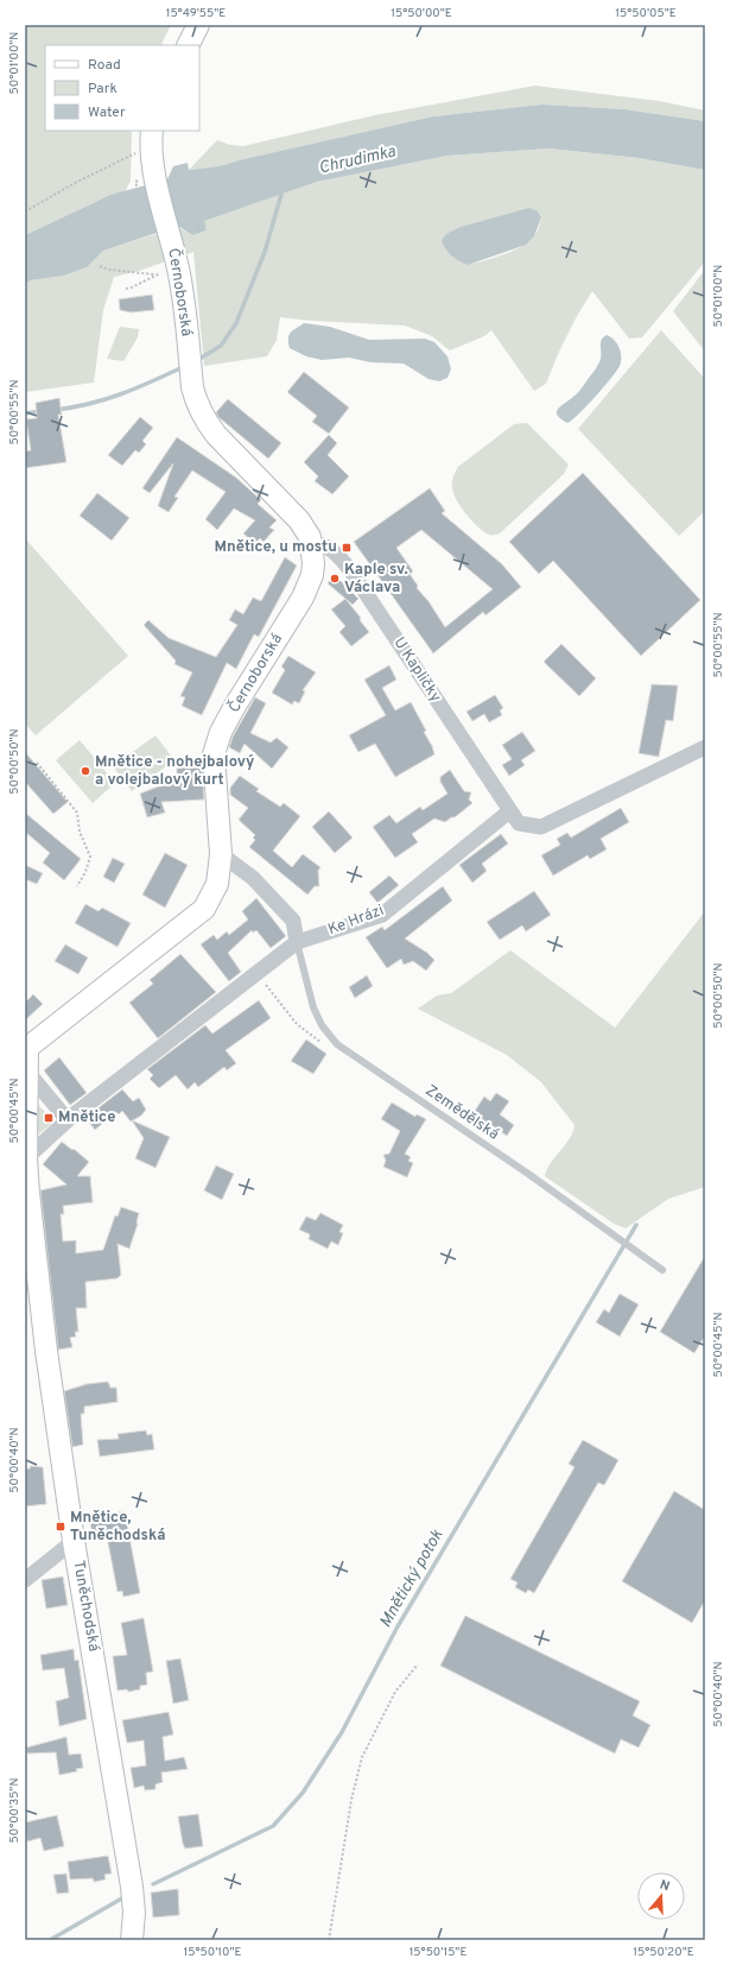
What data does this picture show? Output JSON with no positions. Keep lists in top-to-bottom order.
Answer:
{
  "streets": {
    "street": [
      "Černoborská",
      "U Kapličky",
      "Ke Hrázi",
      "Tuněchodská"
    ],
    "lane": ["Zemědělská"]
  },
  "crossings": [
    ["Černoborská", "U Kapličky"],
    ["Černoborská", "Ke Hrázi"],
    ["Černoborská", "Tuněchodská"],
    ["U Kapličky", "Ke Hrázi"],
    ["Ke Hrázi", "Zemědělská"],
    ["Ke Hrázi", "Tuněchodská"]
  ],
  "water": ["Chrudimka", "Mnětický potok"],
  "places": {
    "transit": ["Mnětice, u mostu", "Mnětice", "Mnětice, Tuněchodská"],
    "other": ["Kaple sv. Václava", "Mnětice - nohejbalový a volejbalový kurt"]
  },
  "legend": ["Road", "Park", "Water"],
  "north": "top",
  "coordinates": [
    "15°49'55\"E",
    "15°50'00\"E",
    "15°50'05\"E",
    "50°01'00\"N",
    "50°00'55\"N",
    "50°00'50\"N",
    "50°00'45\"N",
    "50°00'40\"N",
    "50°00'35\"N",
    "15°50'10\"E",
    "15°50'15\"E",
    "15°50'20\"E"
  ]
}
